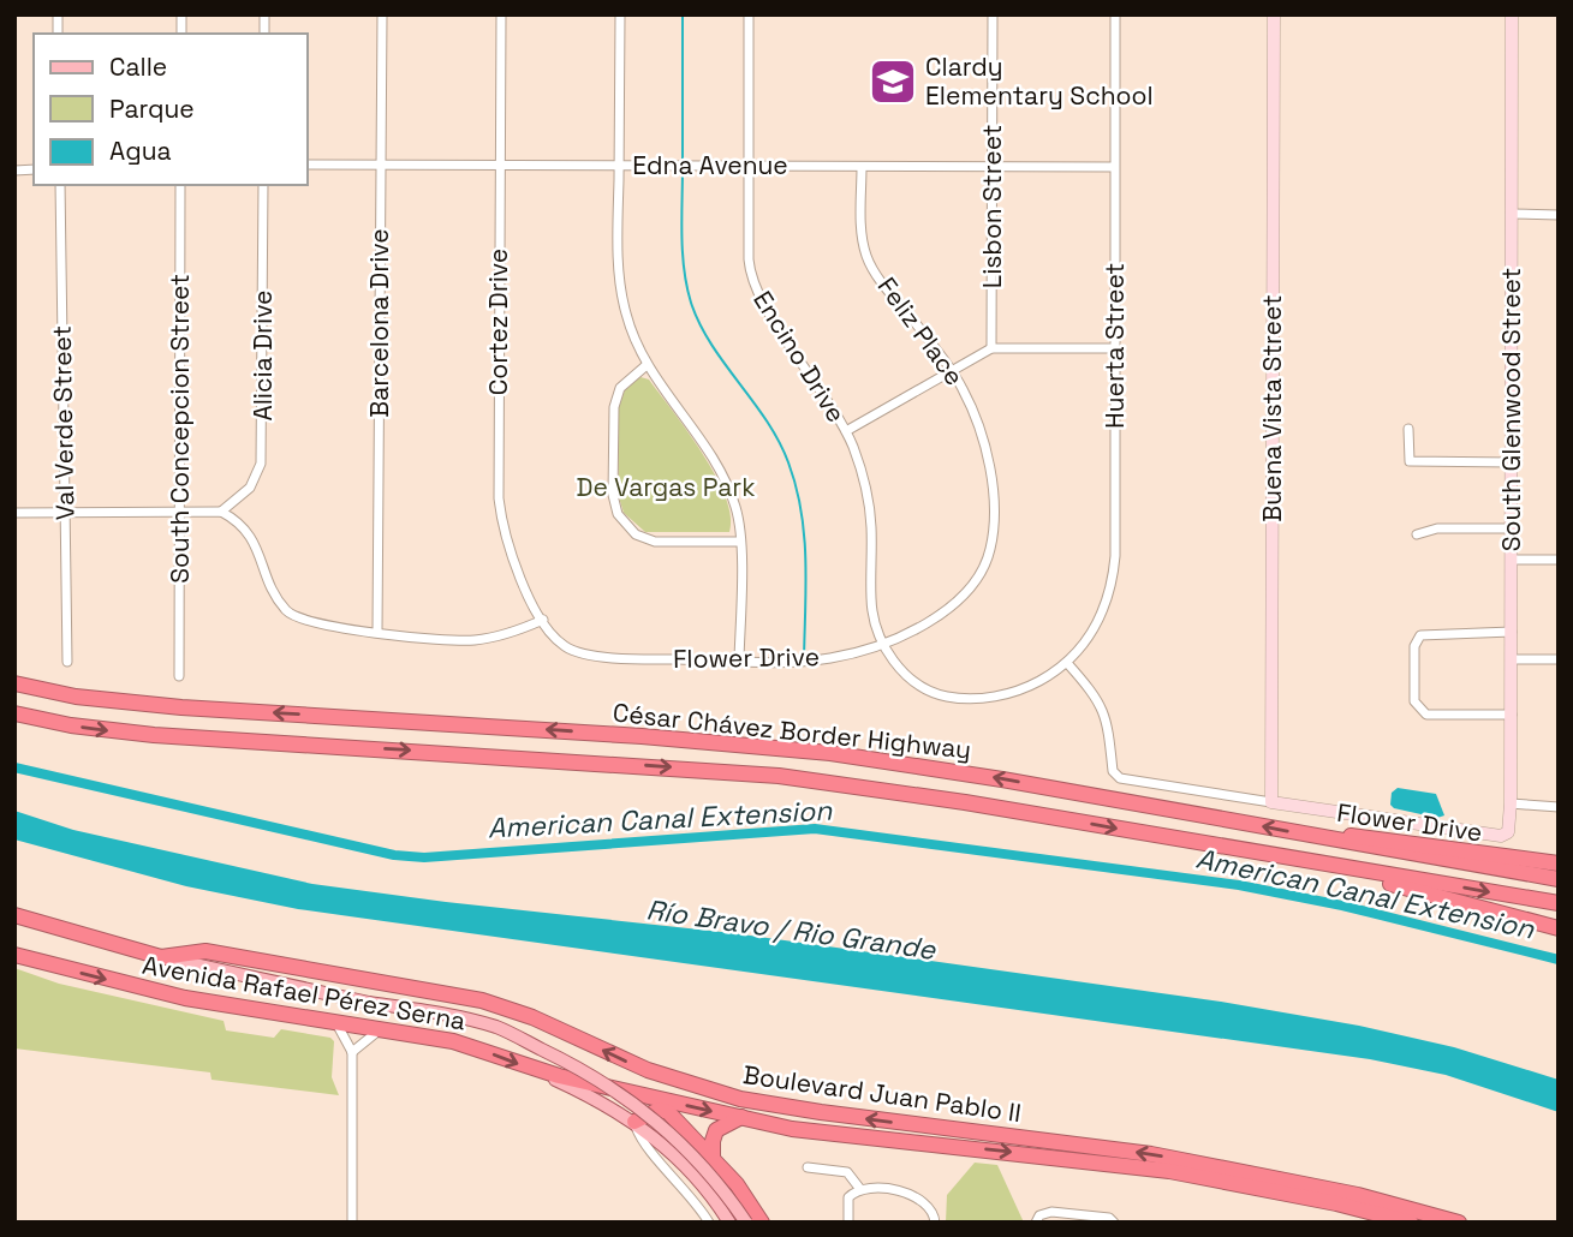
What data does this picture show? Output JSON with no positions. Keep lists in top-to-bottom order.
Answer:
{
  "streets": {
    "highway": ["César Chávez Border Highway", "Avenida Rafael Pérez Serna", "Boulevard Juan Pablo II"],
    "street": [
      "Edna Avenue",
      "Lisbon Street",
      "Cortez Drive",
      "Barcelona Drive",
      "Feliz Place",
      "Huerta Street",
      "Alicia Drive",
      "Encino Drive",
      "Buena Vista Street",
      "South Glenwood Street",
      "Val Verde Street",
      "South Concepcion Street",
      "Flower Drive"
    ]
  },
  "crossings": [
    ["Edna Avenue", "Lisbon Street"],
    ["Edna Avenue", "Cortez Drive"],
    ["Edna Avenue", "Barcelona Drive"],
    ["Edna Avenue", "Feliz Place"],
    ["Edna Avenue", "Huerta Street"],
    ["Edna Avenue", "Encino Drive"],
    ["Cortez Drive", "Flower Drive"],
    ["Feliz Place", "Encino Drive"],
    ["Feliz Place", "Flower Drive"],
    ["Huerta Street", "Flower Drive"],
    ["Encino Drive", "Flower Drive"],
    ["Buena Vista Street", "Flower Drive"],
    ["South Glenwood Street", "Flower Drive"],
    ["Avenida Rafael Pérez Serna", "Boulevard Juan Pablo II"]
  ],
  "water": ["American Canal Extension", "Río Bravo / Rio Grande"],
  "parks": ["De Vargas Park"],
  "places": {
    "school or university": ["Clardy Elementary School"]
  },
  "legend": ["Calle", "Parque", "Agua"]
}
